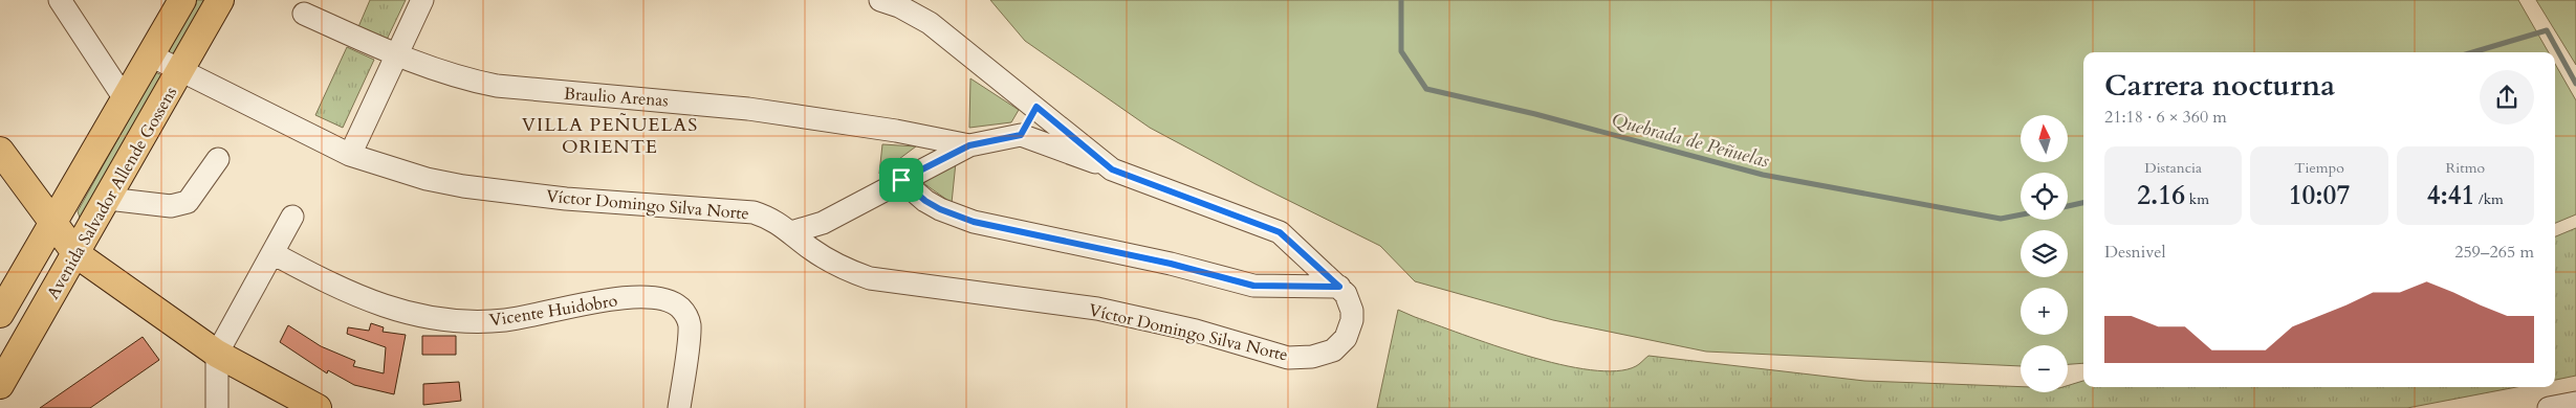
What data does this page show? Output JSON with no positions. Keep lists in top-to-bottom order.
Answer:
{
  "streets": {
    "main road": ["Avenida Salvador Allende Gossens"],
    "street": ["Braulio Arenas", "Víctor Domingo Silva Norte", "Vicente Huidobro"]
  },
  "crossings": [
    ["Avenida Salvador Allende Gossens", "Víctor Domingo Silva Norte"]
  ],
  "districts": ["VILLA PEÑUELAS ORIENTE"],
  "water": ["Quebrada de Peñuelas"],
  "north": "top",
  "page": {
    "heading": ["Carrera nocturna", "21:18 · 6 × 360 m"],
    "map_buttons": ["+", "−"],
    "stats": [
      ["Distancia", "2.16 km"],
      ["Tiempo", "10:07"],
      ["Ritmo", "4:41 /km"]
    ],
    "chart": ["Desnivel", "259–265 m"]
  }
}
